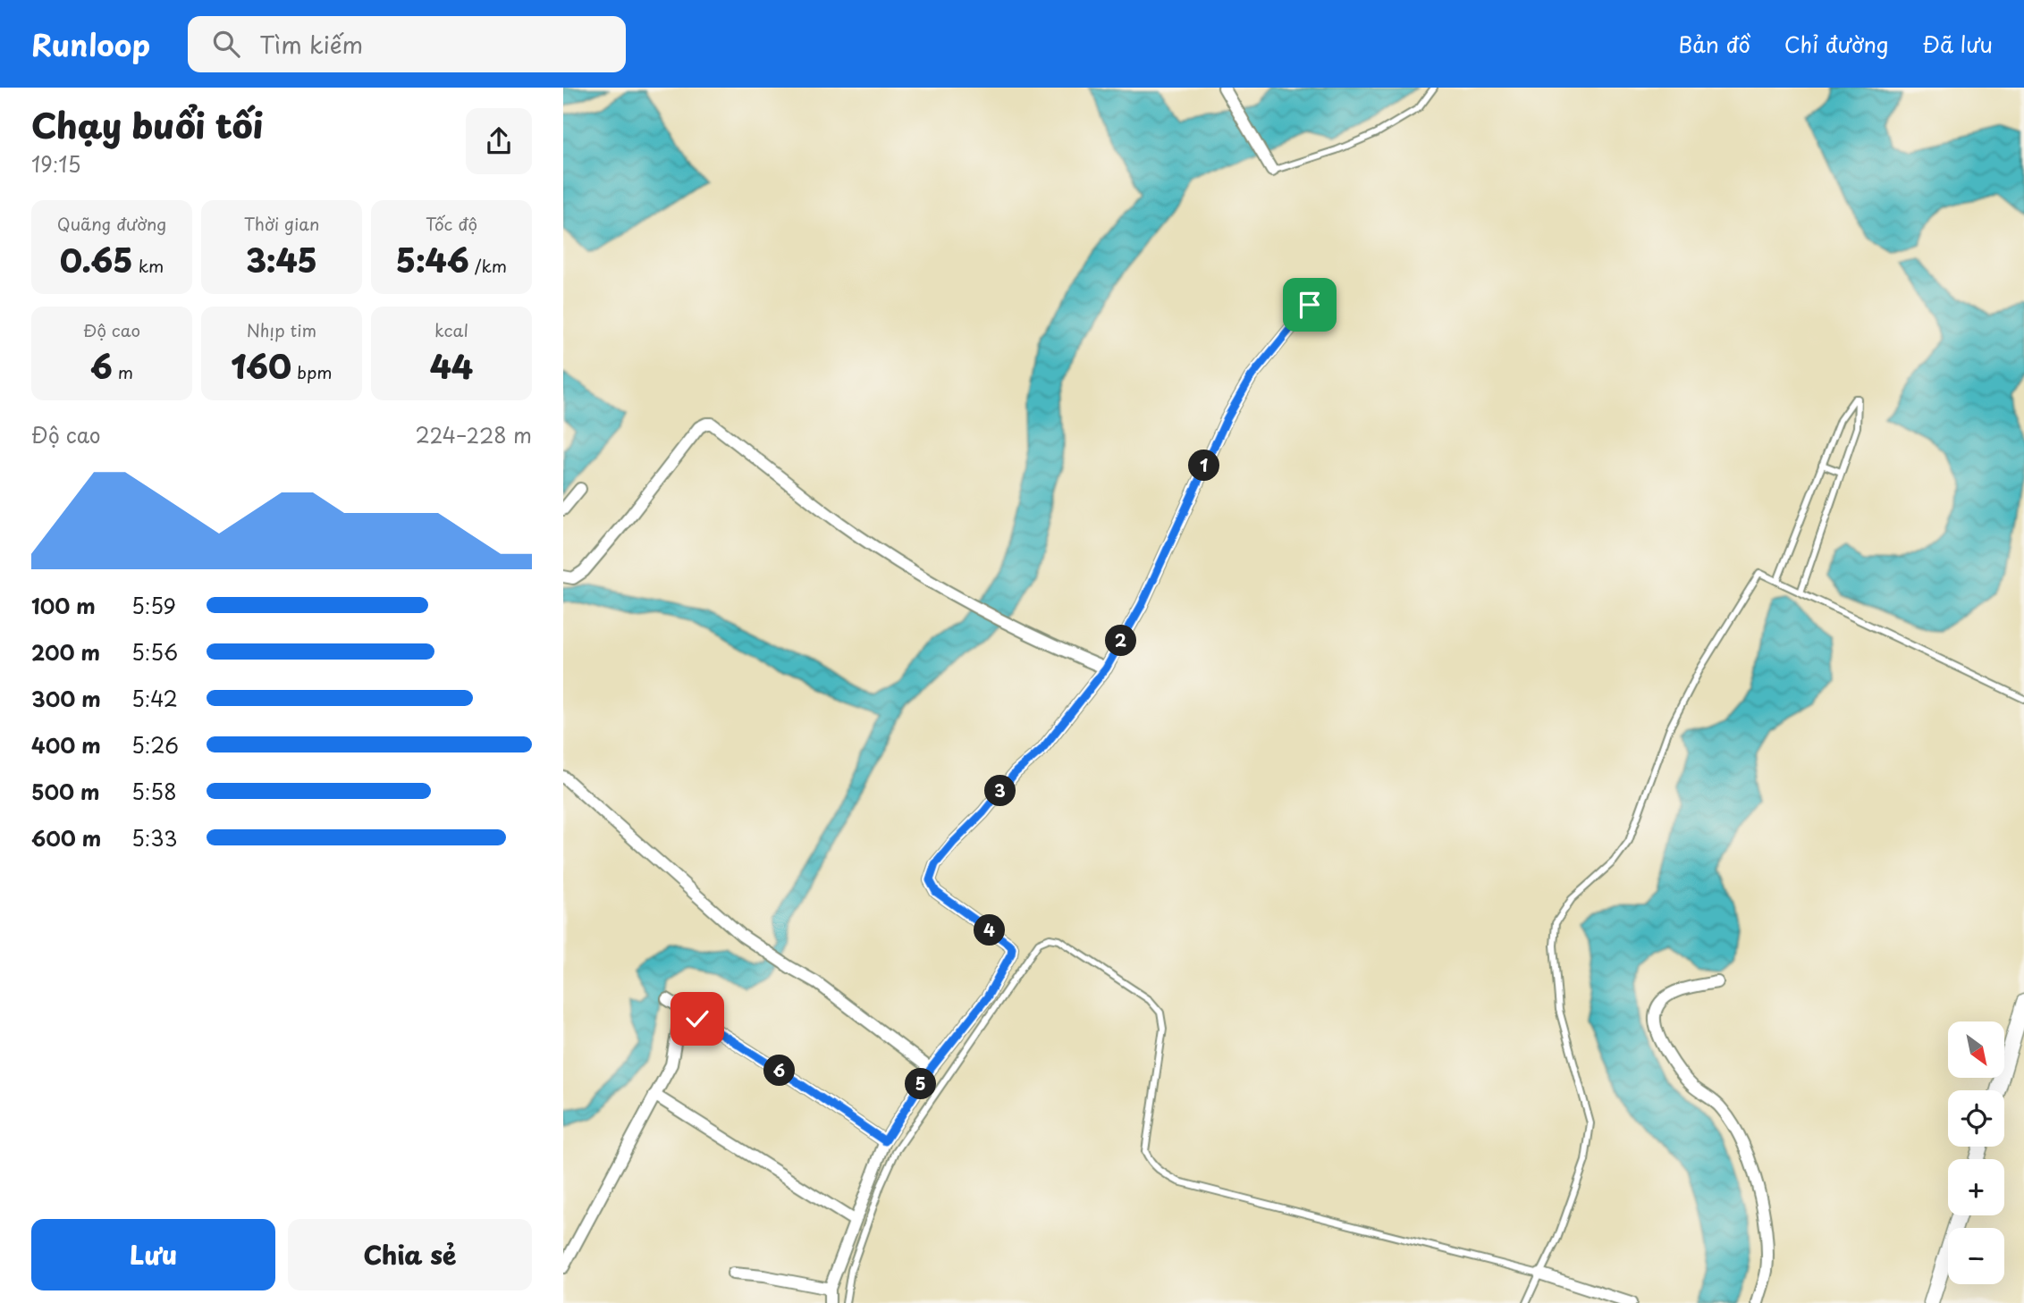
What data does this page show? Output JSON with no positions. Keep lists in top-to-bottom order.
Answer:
{
  "north": "bottom right",
  "page": {
    "header": "Runloop",
    "search": "Tìm kiếm",
    "nav": ["Bản đồ", "Chỉ đường", "Đã lưu"],
    "heading": ["Chạy buổi tối", "19:15"],
    "stats": [
      ["Quãng đường", "0.65 km"],
      ["Thời gian", "3:45"],
      ["Tốc độ", "5:46 /km"],
      ["Độ cao", "6 m"],
      ["Nhịp tim", "160 bpm"],
      ["kcal", "44"]
    ],
    "chart": ["Độ cao", "224–228 m"],
    "pins": [
      "1",
      "2",
      "3",
      "4",
      "6",
      "5"
    ],
    "list": [
      {
        "name": "100 m",
        "note": "5:59"
      },
      {
        "name": "200 m",
        "note": "5:56"
      },
      {
        "name": "300 m",
        "note": "5:42"
      },
      {
        "name": "400 m",
        "note": "5:26"
      },
      {
        "name": "500 m",
        "note": "5:58"
      },
      {
        "name": "600 m",
        "note": "5:33"
      }
    ],
    "map_buttons": ["+", "−"],
    "buttons": ["Lưu", "Chia sẻ"]
  }
}
